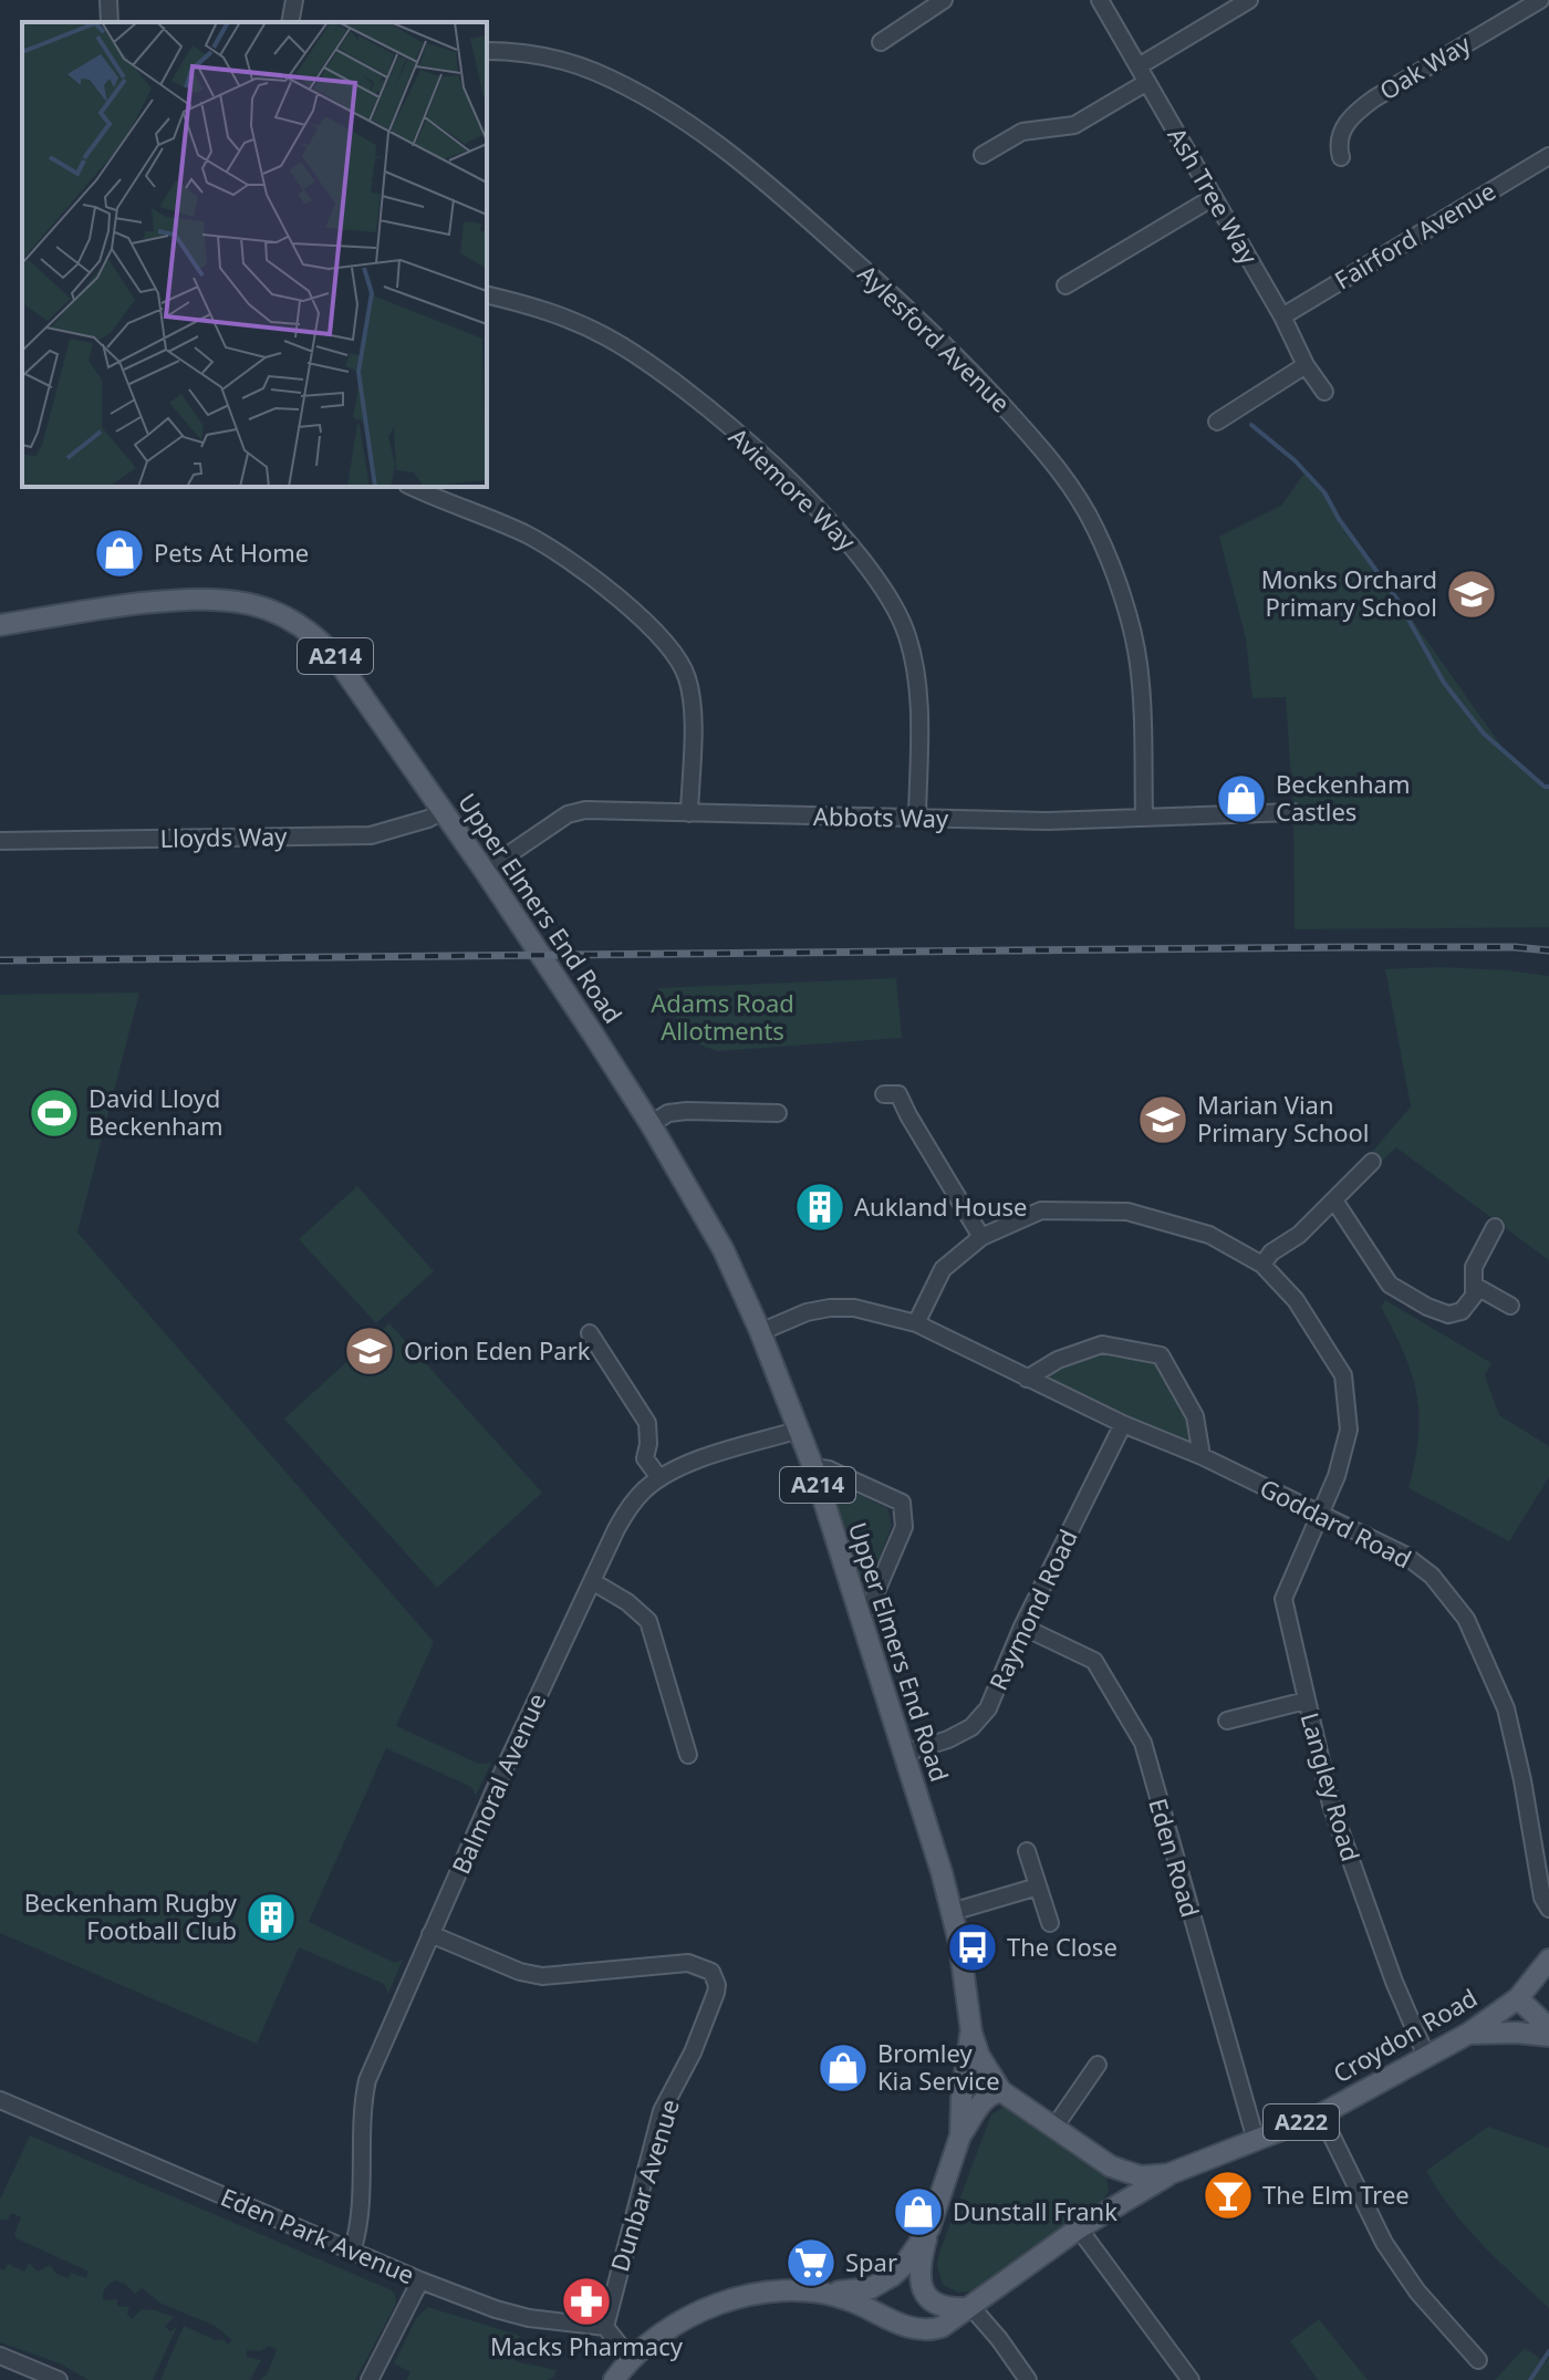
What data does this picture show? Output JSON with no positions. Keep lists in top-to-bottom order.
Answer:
{
  "streets": {
    "main road": [
      "A214",
      "Upper Elmers End Road",
      "Croydon Road",
      "A222"
    ],
    "street": [
      "Oak Way",
      "Ash Tree Way",
      "Fairford Avenue",
      "Aylesford Avenue",
      "Aviemore Way",
      "Abbots Way",
      "Lloyds Way",
      "Goddard Road",
      "Raymond Road",
      "Balmoral Avenue",
      "Langley Road",
      "Eden Road",
      "Dunbar Avenue",
      "Eden Park Avenue"
    ]
  },
  "crossings": [
    ["Ash Tree Way", "Fairford Avenue"],
    ["Aylesford Avenue", "Abbots Way"],
    ["Aviemore Way", "Abbots Way"],
    ["Abbots Way", "Upper Elmers End Road"],
    ["Lloyds Way", "Upper Elmers End Road"],
    ["Upper Elmers End Road", "Goddard Road"],
    ["Upper Elmers End Road", "Raymond Road"],
    ["Upper Elmers End Road", "Balmoral Avenue"],
    ["Goddard Road", "Raymond Road"],
    ["Goddard Road", "Langley Road"],
    ["Raymond Road", "Eden Road"],
    ["Balmoral Avenue", "Dunbar Avenue"],
    ["Balmoral Avenue", "Eden Park Avenue"],
    ["Langley Road", "Croydon Road"],
    ["Eden Road", "Croydon Road"],
    ["Dunbar Avenue", "Eden Park Avenue"]
  ],
  "parks": ["Adams Road Allotments"],
  "places": {
    "shop": [
      "Pets At Home",
      "Beckenham Castles",
      "Bromley Kia Service",
      "Dunstall Frank"
    ],
    "school or university": ["Monks Orchard Primary School", "Marian Vian Primary School", "Orion Eden Park"],
    "sports": ["David Lloyd Beckenham"],
    "building": ["Aukland House", "Beckenham Rugby Football Club"],
    "bus stop": ["The Close"],
    "bar": ["The Elm Tree"],
    "supermarket": ["Spar"],
    "pharmacy": ["Macks Pharmacy"]
  }
}
